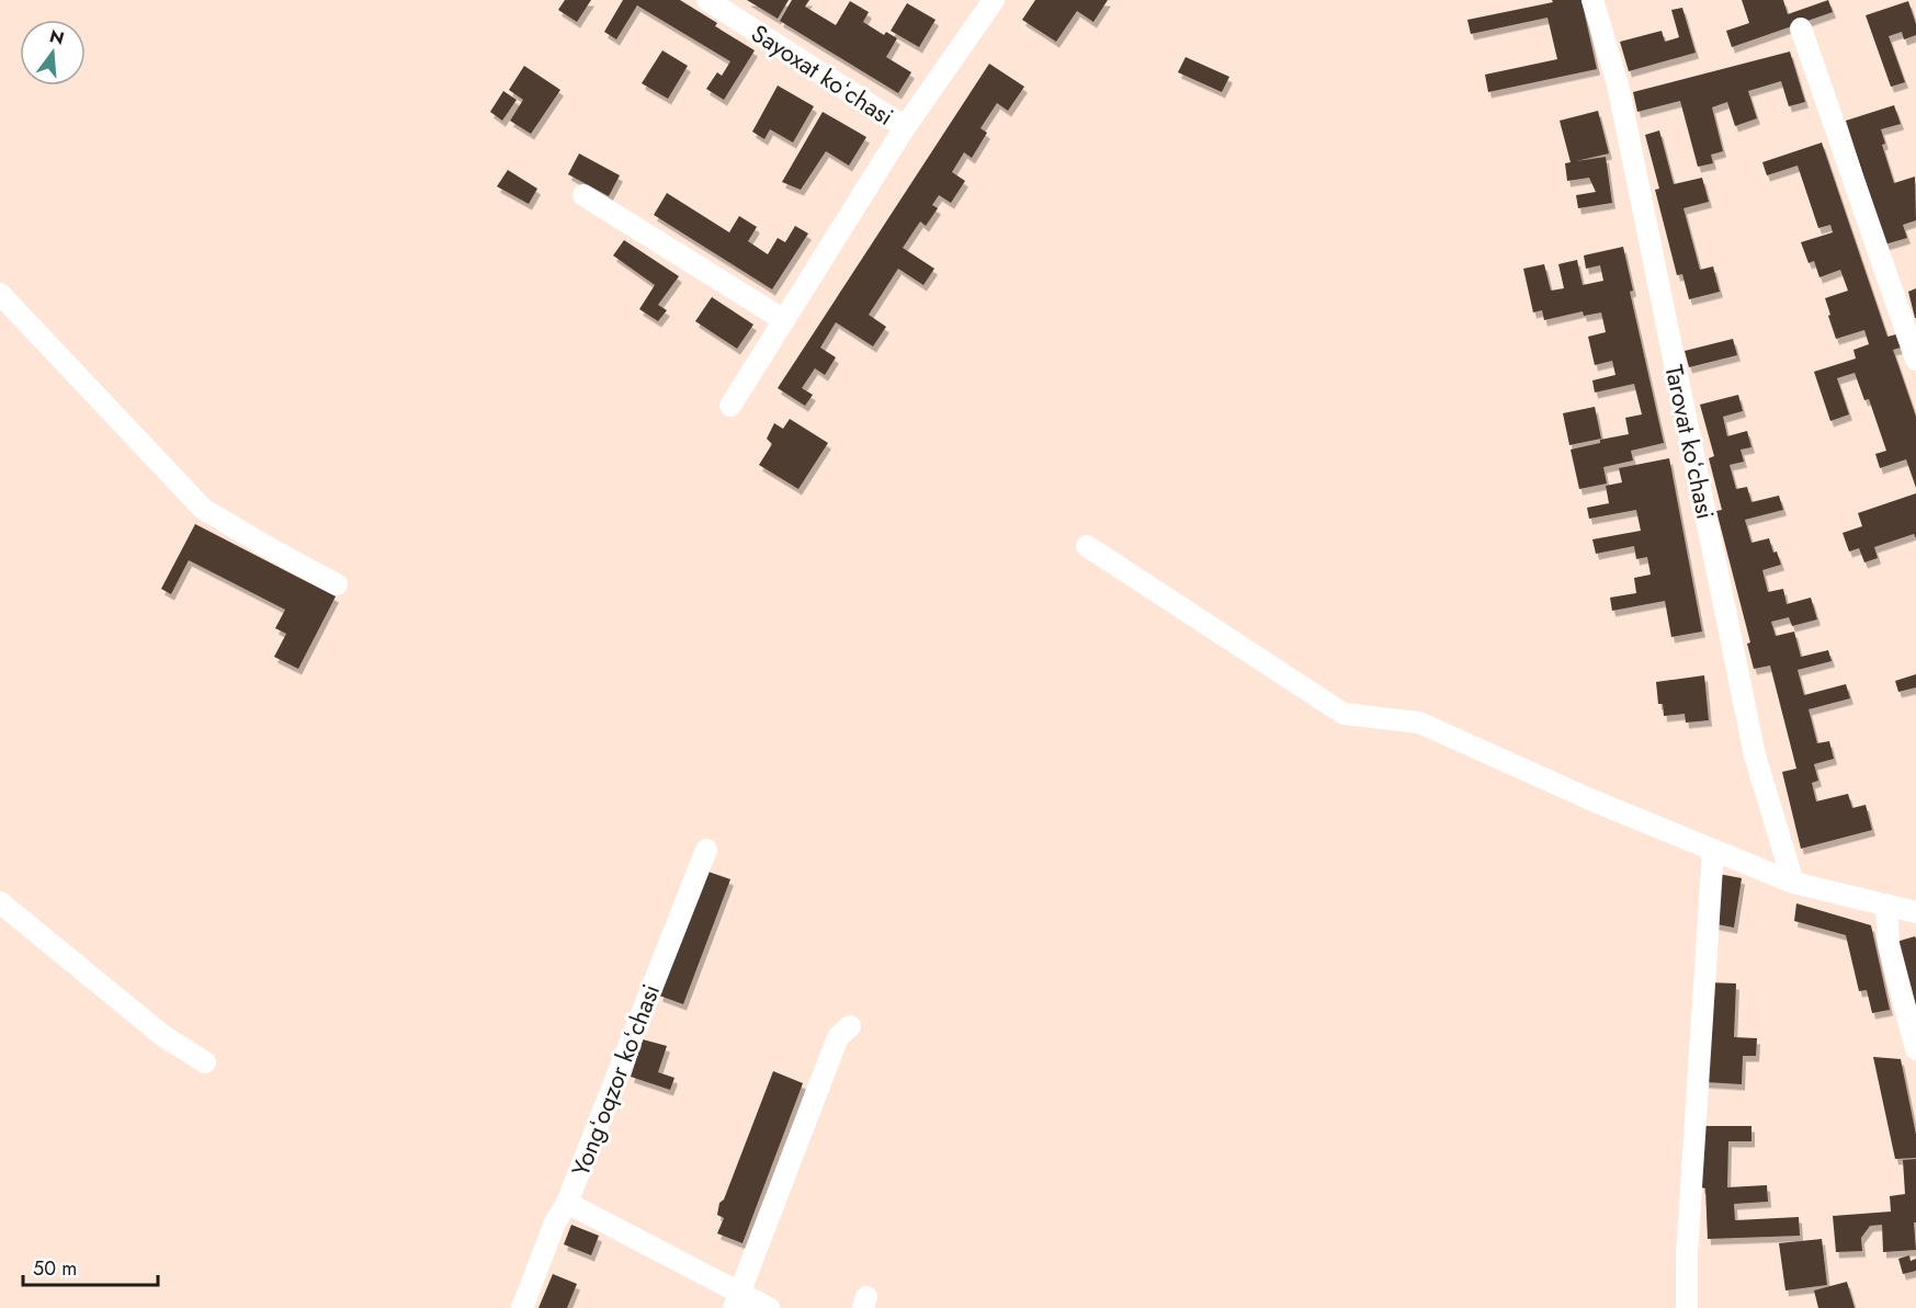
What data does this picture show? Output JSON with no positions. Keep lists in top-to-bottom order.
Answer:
{
  "streets": {
    "street": ["Sayoxat koʻchasi", "Tarovat koʻchasi", "Yongʻoqzor koʻchasi"]
  },
  "scale_bar": "50 m",
  "north": "top"
}
